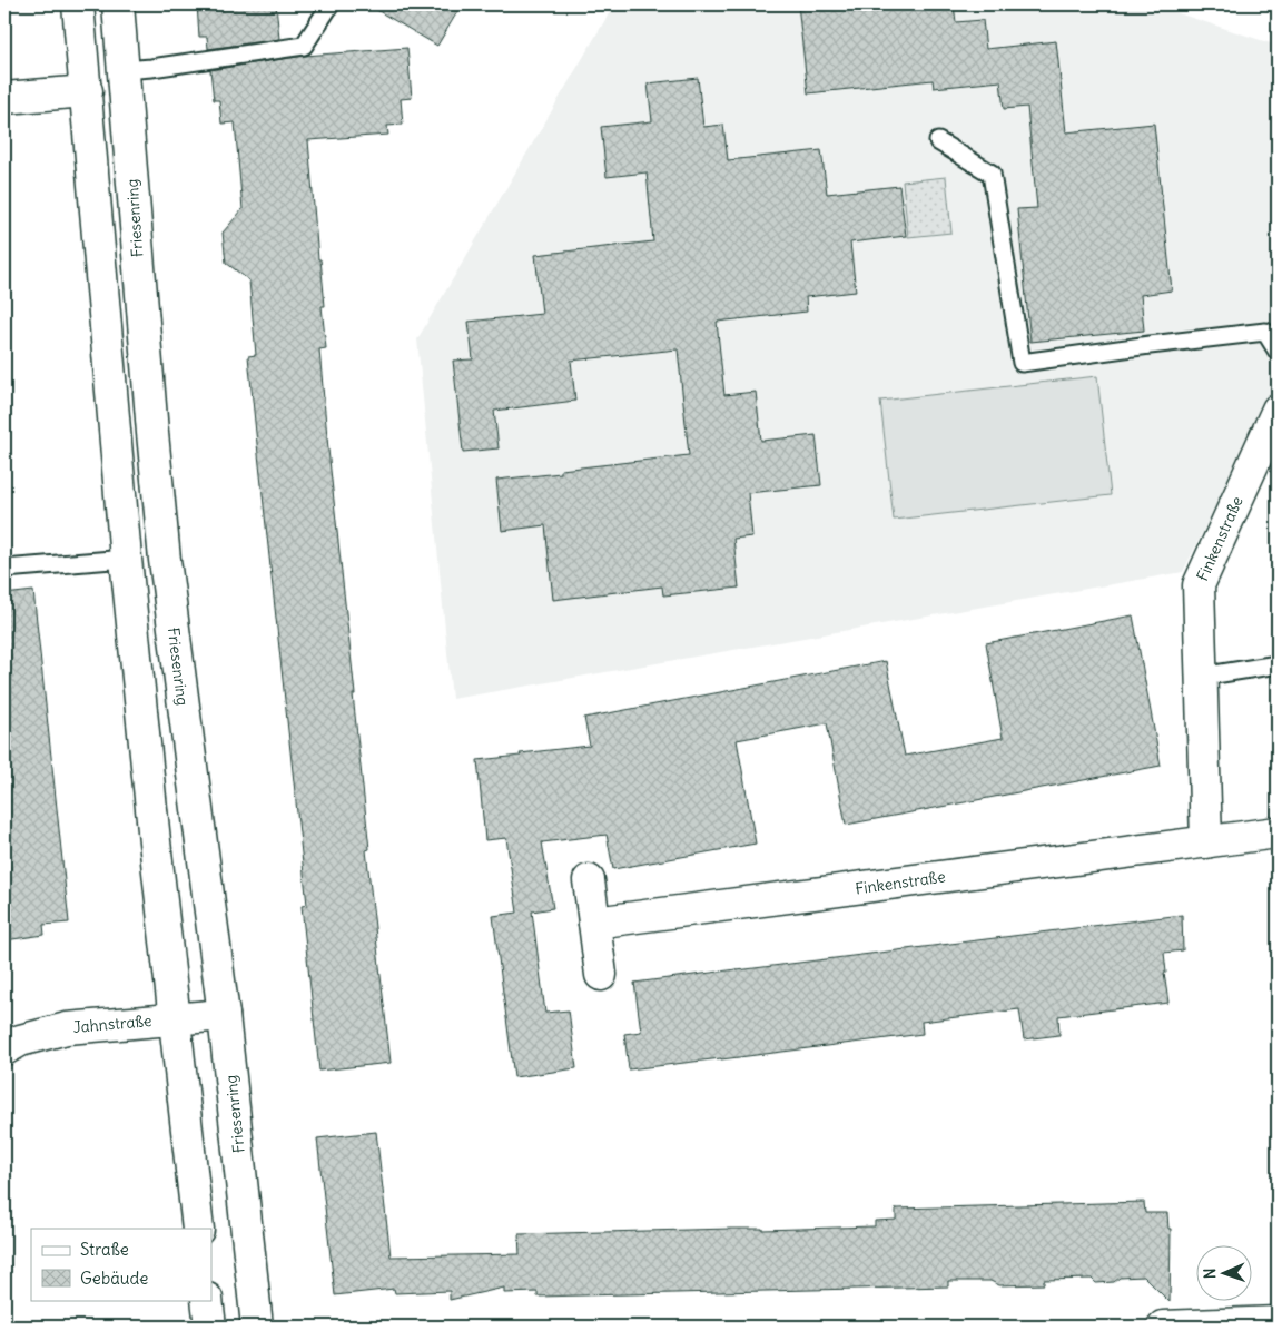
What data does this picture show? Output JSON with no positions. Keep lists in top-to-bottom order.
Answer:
{
  "streets": {
    "main road": ["Friesenring", "Finkenstraße", "Jahnstraße"]
  },
  "crossings": [
    ["Friesenring", "Jahnstraße"]
  ],
  "legend": ["Straße", "Gebäude"],
  "north": "left"
}
